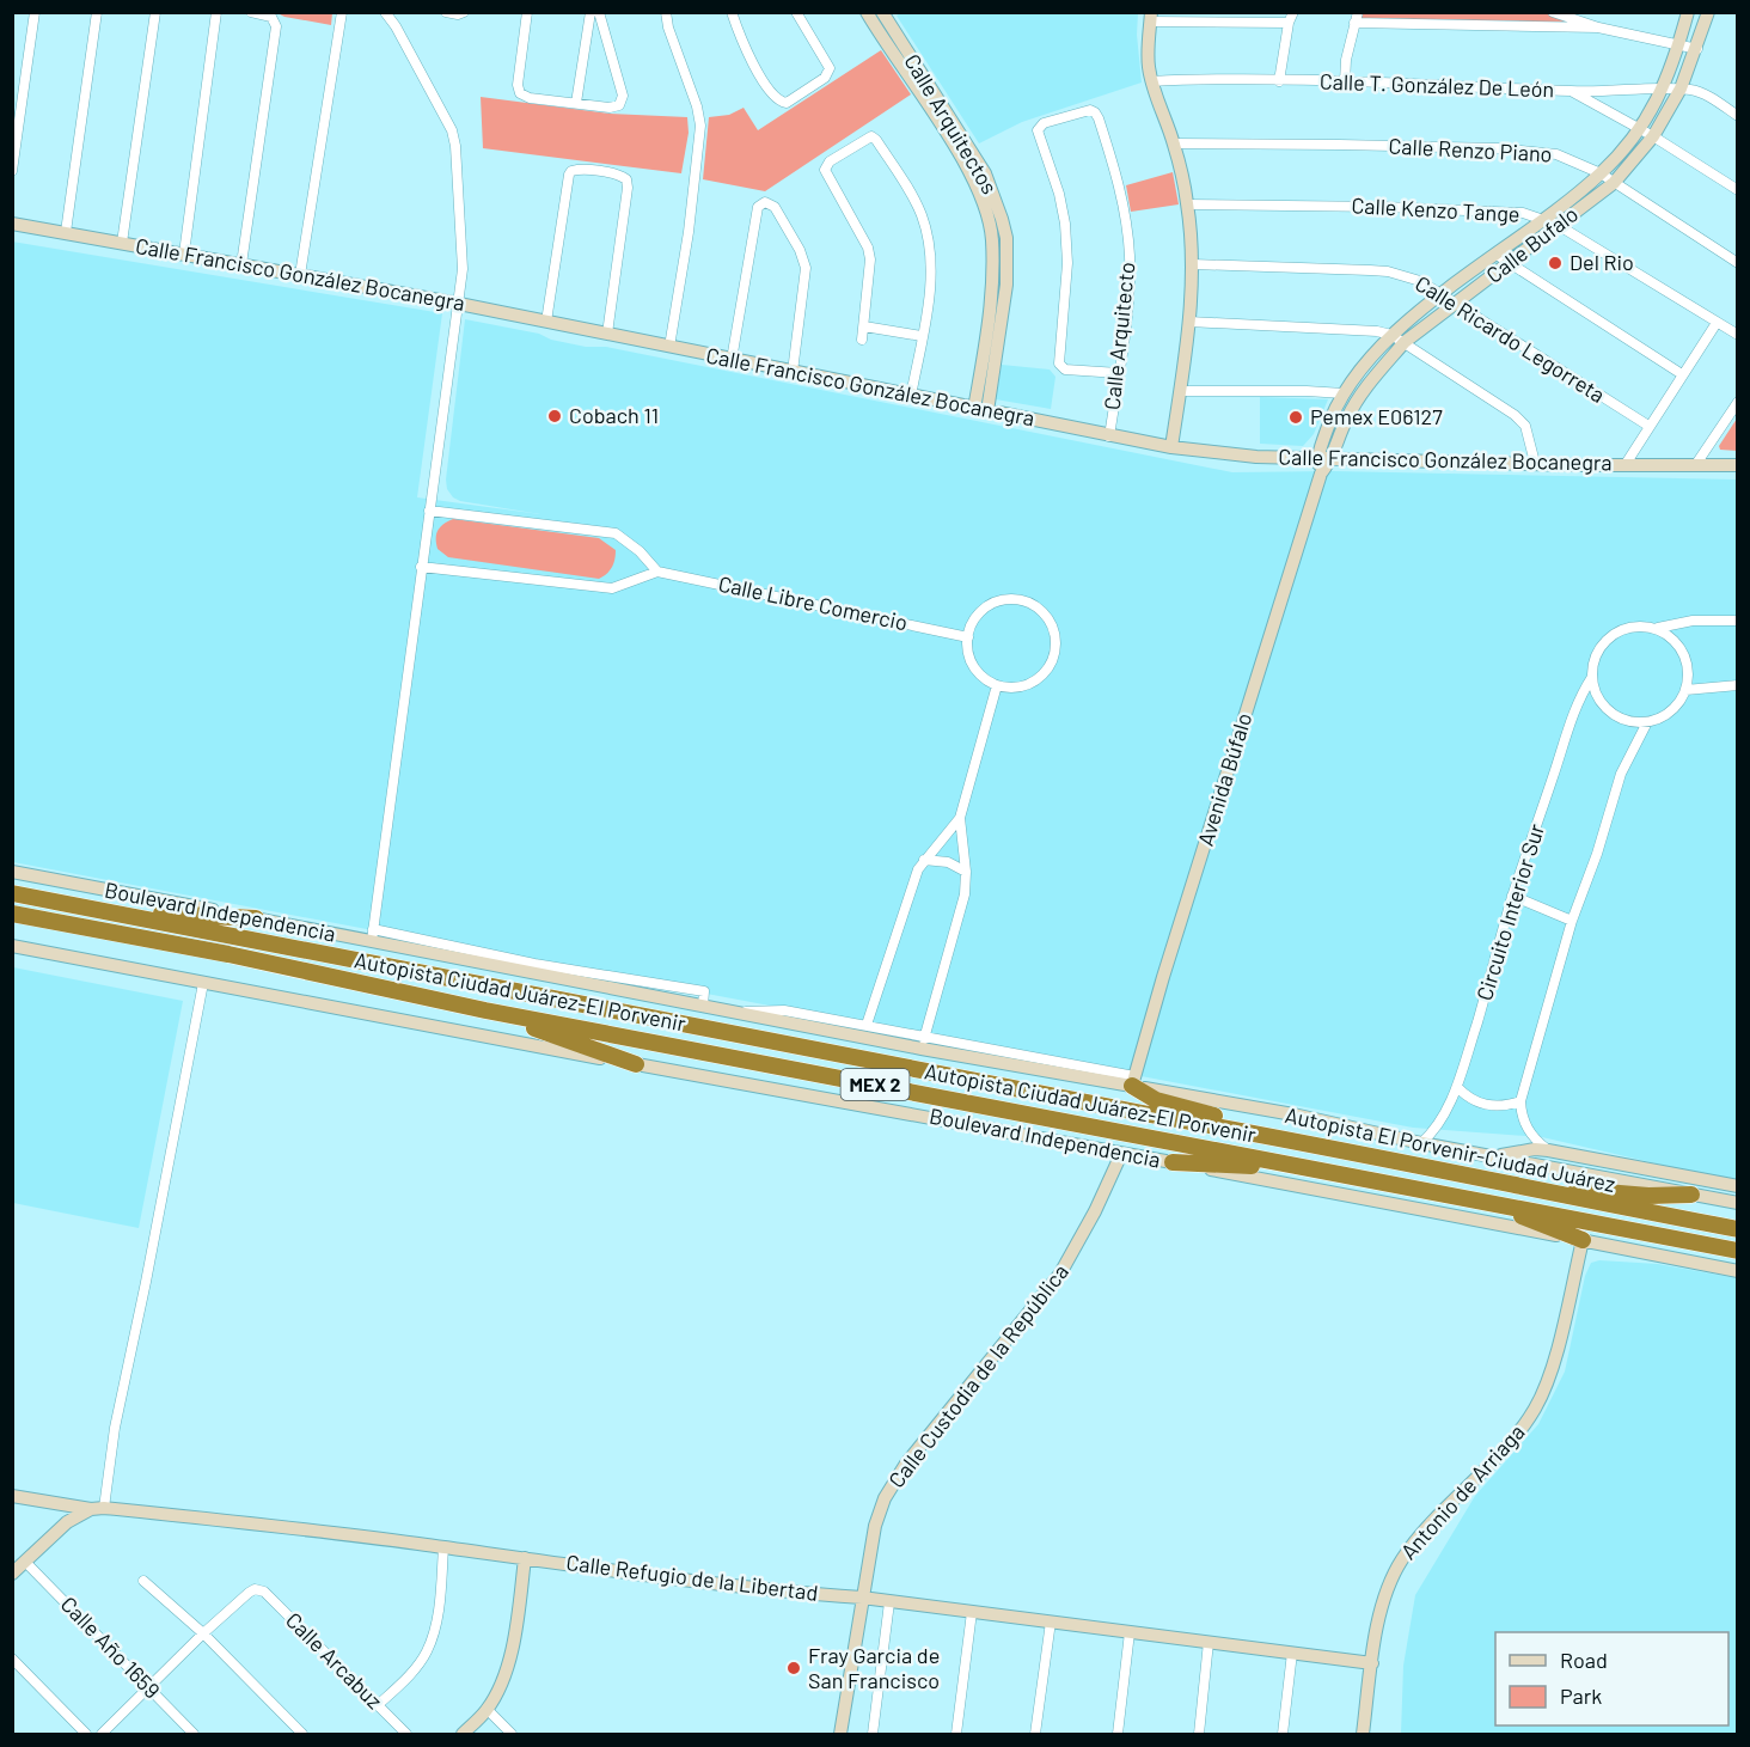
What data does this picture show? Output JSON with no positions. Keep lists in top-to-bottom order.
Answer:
{
  "streets": {
    "highway": ["Autopista Ciudad Juárez-El Porvenir", "MEX 2", "Autopista El Porvenir-Ciudad Juárez"],
    "main road": [
      "Calle Arquitectos",
      "Calle Bufalo",
      "Calle Francisco González Bocanegra",
      "Avenida Búfalo",
      "Boulevard Independencia",
      "Calle Custodia de la República",
      "Antonio de Arriaga",
      "Calle Refugio de la Libertad"
    ],
    "street": [
      "Calle T. González De León",
      "Calle Renzo Piano",
      "Calle Kenzo Tange",
      "Calle Arquitecto",
      "Calle Ricardo Legorreta",
      "Calle Libre Comercio",
      "Circuito Interior Sur",
      "Calle Año 1659",
      "Calle Arcabuz"
    ]
  },
  "crossings": [
    ["Calle T. González De León", "Calle Bufalo"],
    ["Calle Arquitectos", "Calle Francisco González Bocanegra"],
    ["Calle Renzo Piano", "Calle Bufalo"],
    ["Calle Kenzo Tange", "Calle Bufalo"],
    ["Calle Bufalo", "Calle Francisco González Bocanegra"],
    ["Calle Bufalo", "Calle Ricardo Legorreta"],
    ["Calle Bufalo", "Avenida Búfalo"],
    ["Calle Francisco González Bocanegra", "Calle Arquitecto"],
    ["Calle Francisco González Bocanegra", "Avenida Búfalo"],
    ["Avenida Búfalo", "Boulevard Independencia"],
    ["Boulevard Independencia", "Circuito Interior Sur"],
    ["Boulevard Independencia", "Calle Custodia de la República"],
    ["Boulevard Independencia", "Antonio de Arriaga"],
    ["Calle Custodia de la República", "Calle Refugio de la Libertad"],
    ["Antonio de Arriaga", "Calle Refugio de la Libertad"]
  ],
  "places": [
    "Del Rio",
    "Cobach 11",
    "Pemex E06127",
    "Fray Garcia de San Francisco"
  ],
  "legend": ["Road", "Park"]
}
